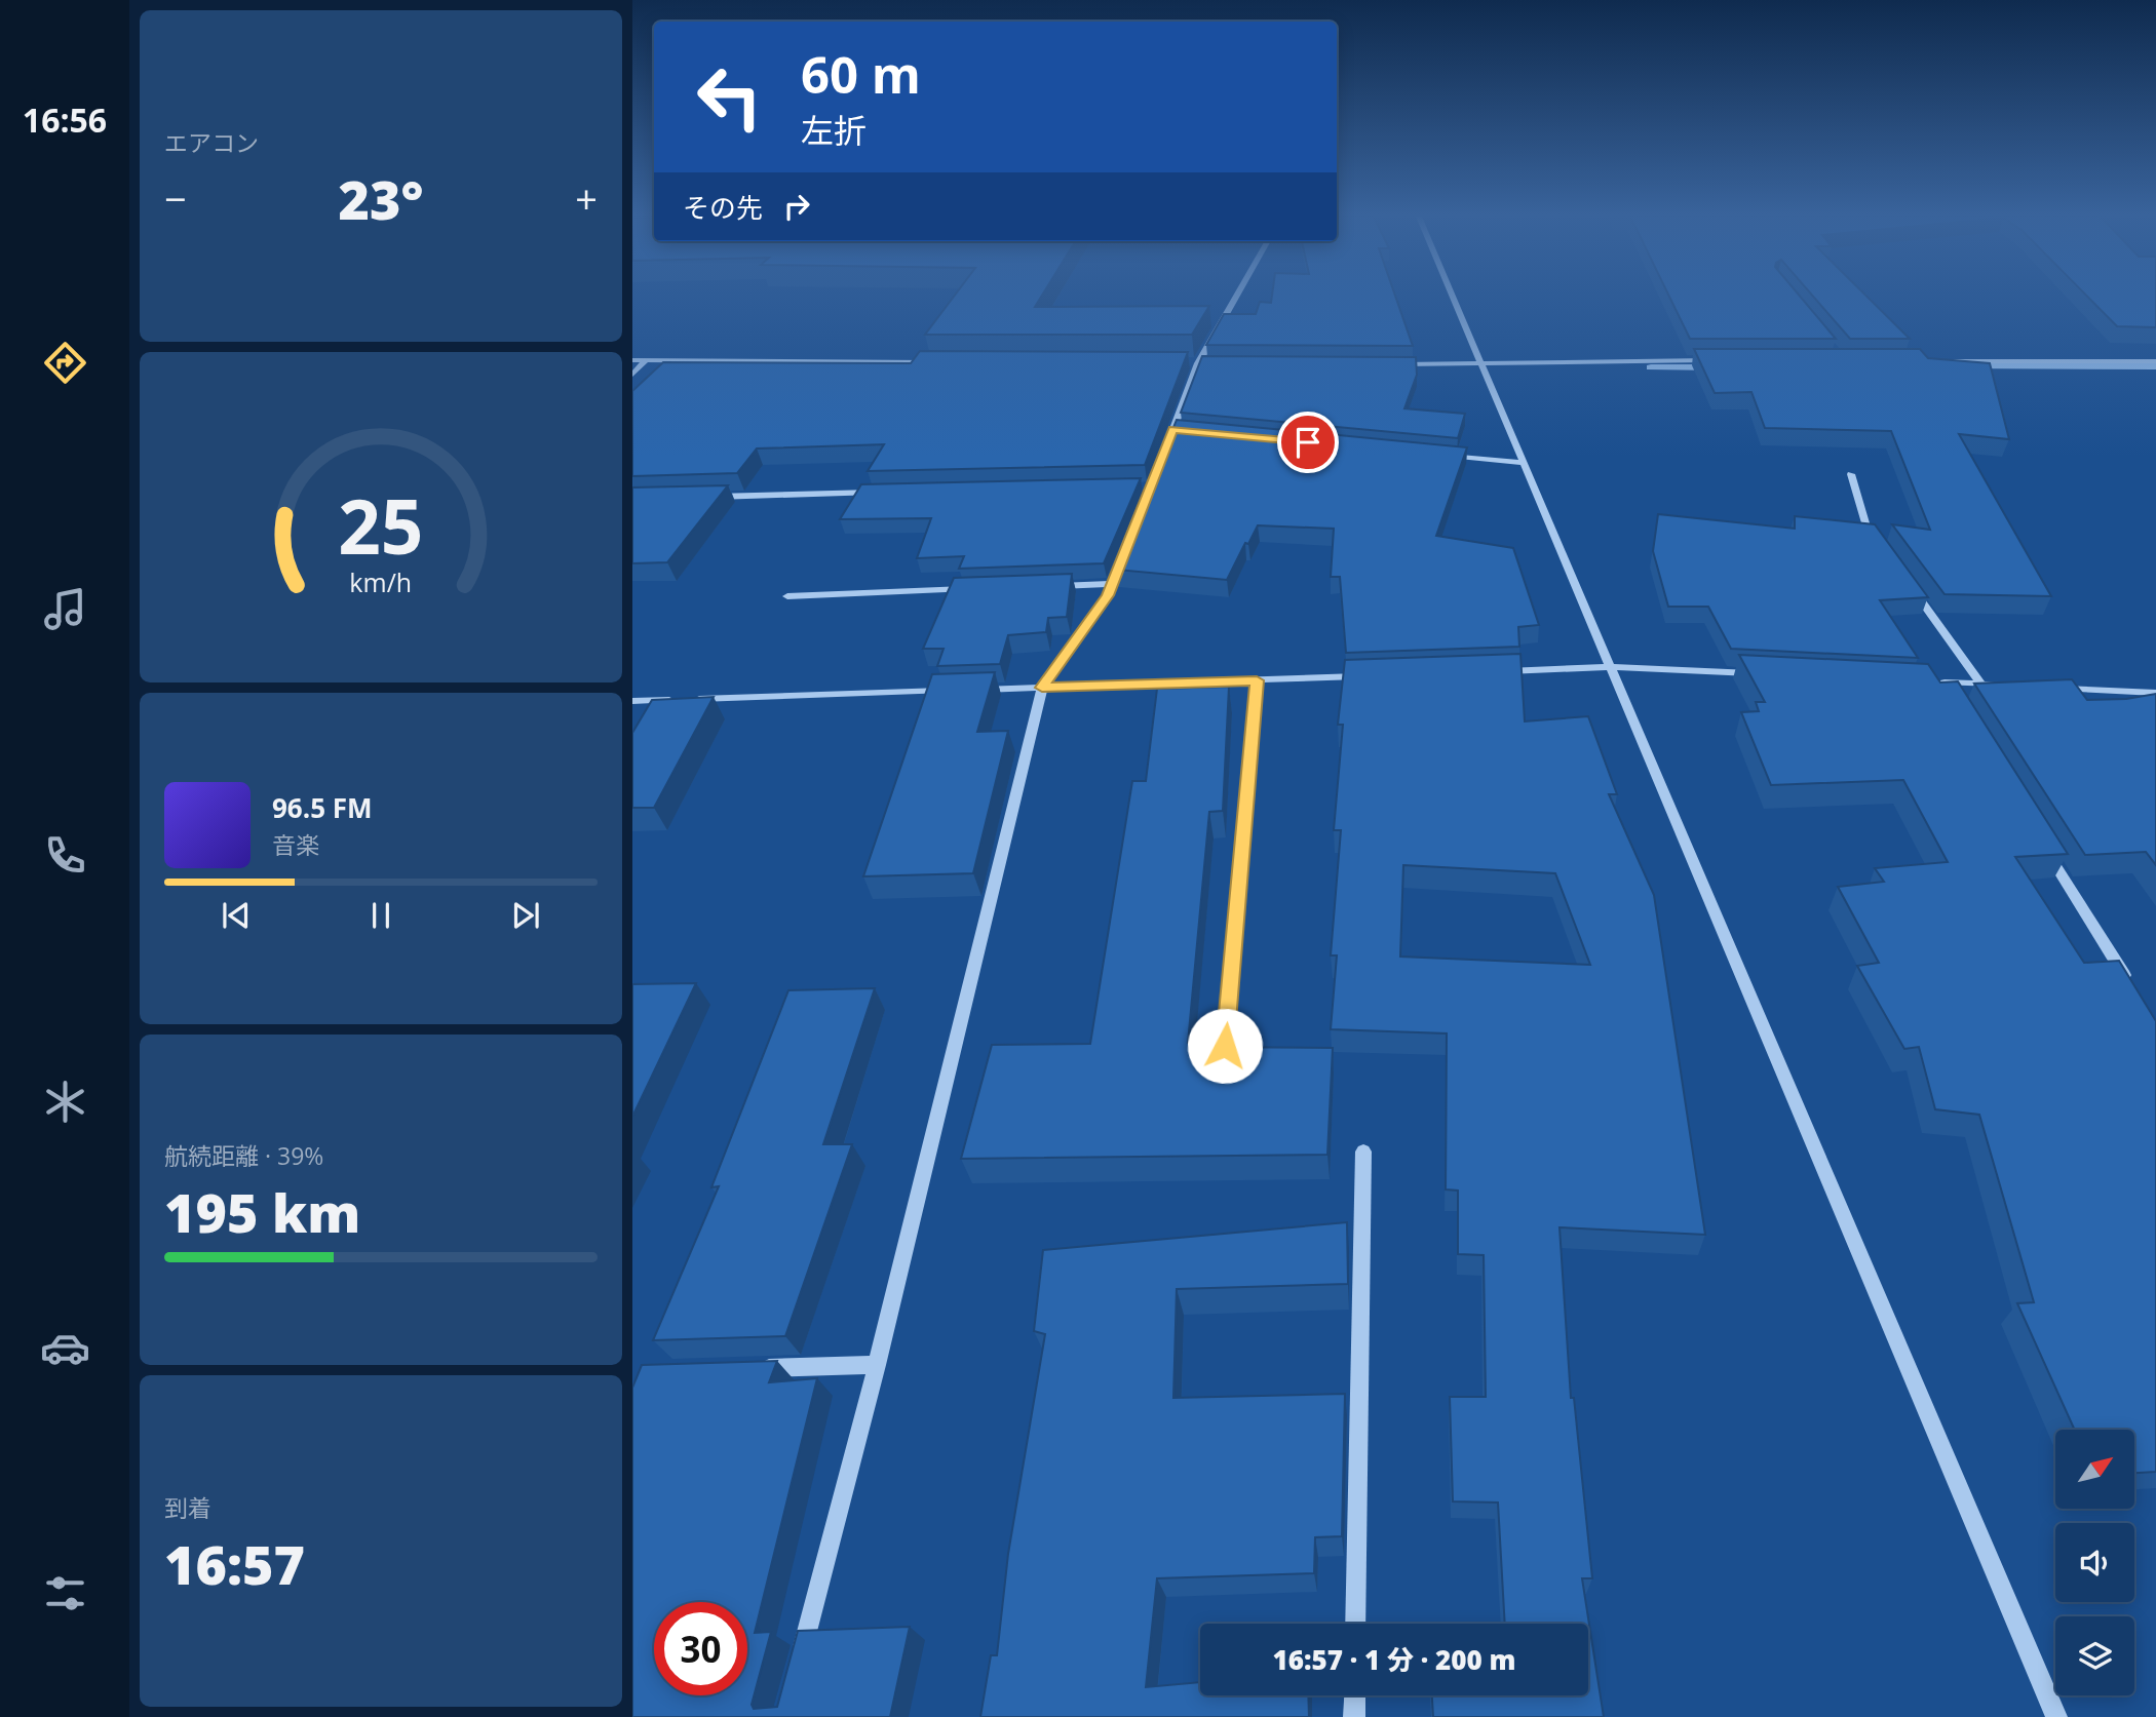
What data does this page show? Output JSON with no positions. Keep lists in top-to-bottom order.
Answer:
{
  "north": "top right",
  "page": {
    "tabs": "16:56",
    "tile": [
      "エアコン",
      ["航続距離 · 39%", "195 km"],
      ["到着", "16:57"]
    ],
    "turn": ["60 m", "左折"],
    "heat": ["−", "23°", "+"],
    "then": "その先",
    "song": ["96.5 FM", "音楽"],
    "limit": "30",
    "trip": "16:57 · 1 分 · 200 m",
    "gauge": ["25", "km/h"]
  }
}
